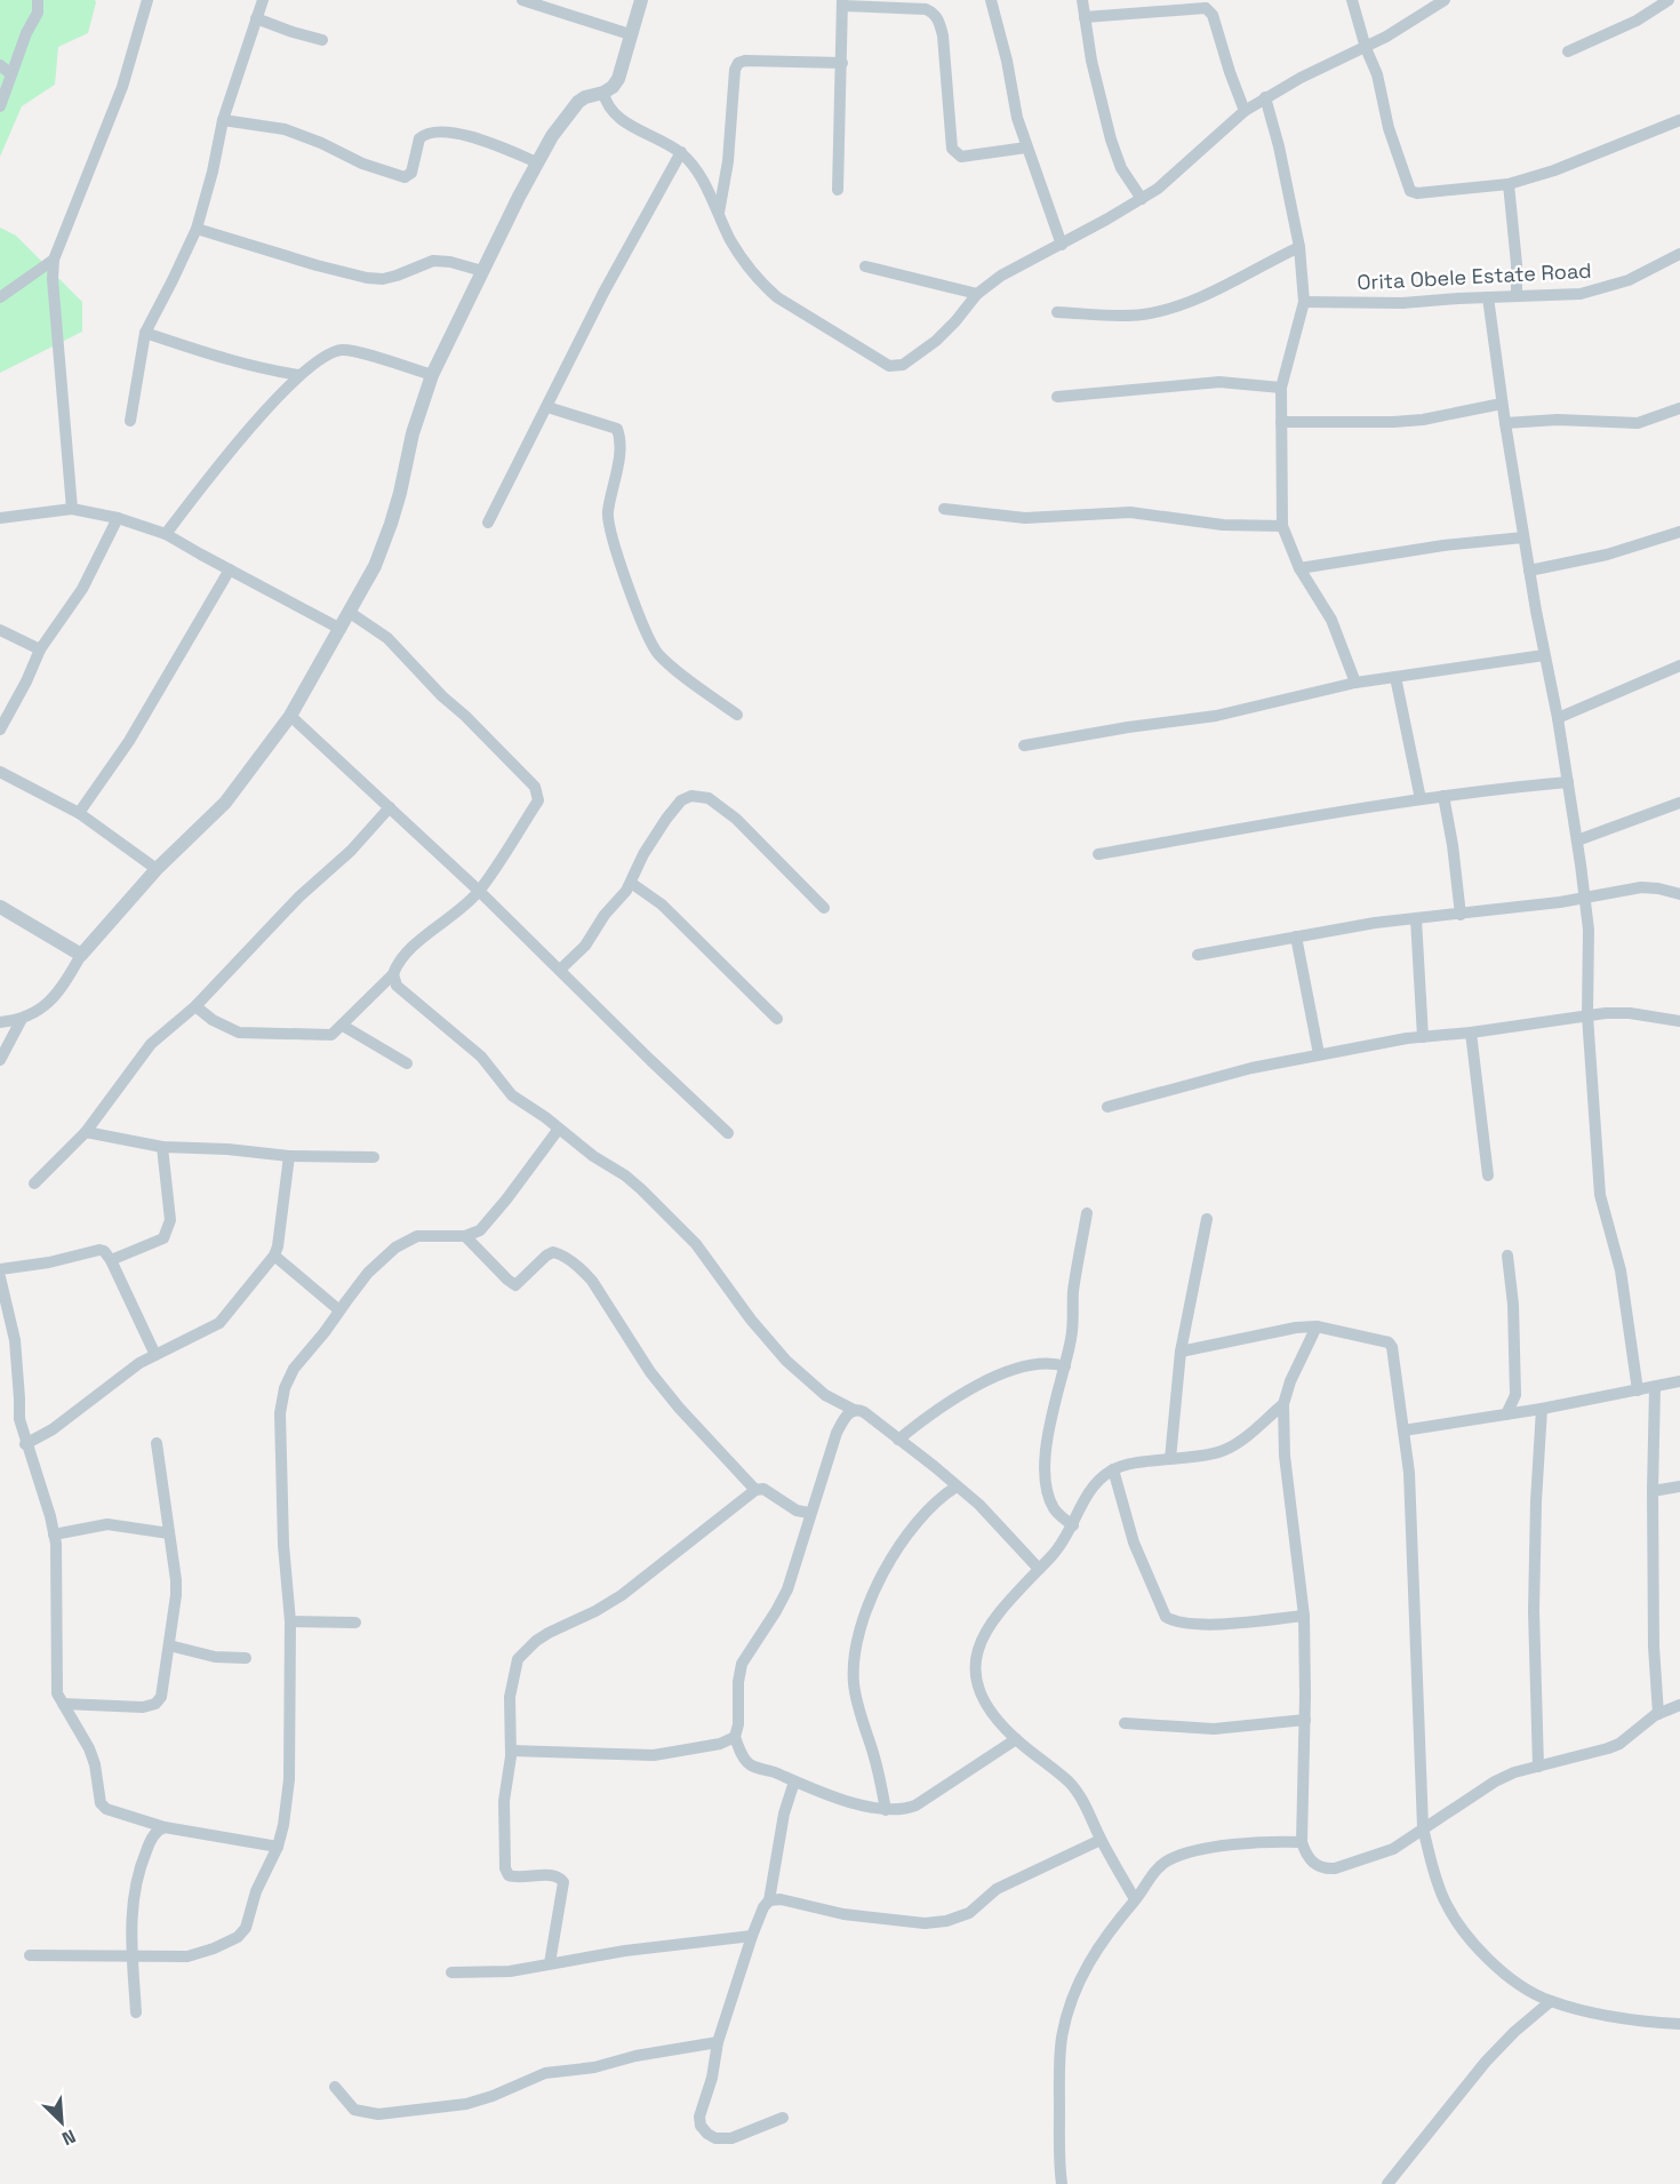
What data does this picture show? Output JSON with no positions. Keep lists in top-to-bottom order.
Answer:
{
  "streets": {
    "street": ["Orita Obele Estate Road"]
  },
  "north": "bottom right"
}
